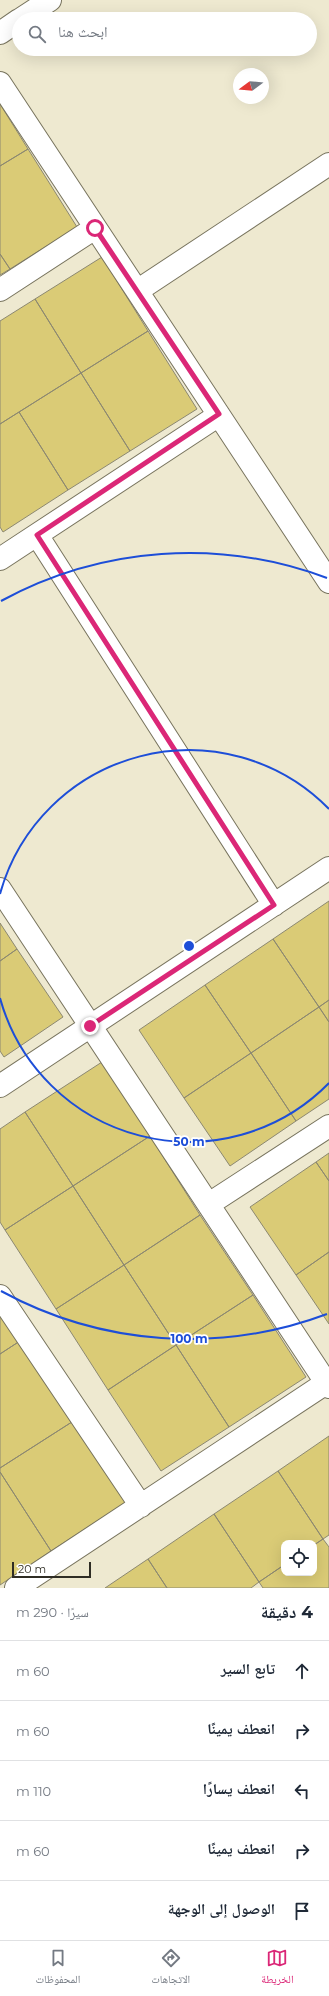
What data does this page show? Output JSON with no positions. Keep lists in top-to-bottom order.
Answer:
{
  "scale_bar": "20 m",
  "north": "left",
  "page": {
    "search": "ابحث هنا",
    "scale": "20 m",
    "heading": ["4 دقيقة", "سيرًا · 290 m"],
    "list": [
      ["تابع السير", "60 m"],
      ["انعطف يمينًا", "60 m"],
      ["انعطف يسارًا", "110 m"],
      ["انعطف يمينًا", "60 m"],
      "الوصول إلى الوجهة"
    ],
    "nav": ["الخريطة", "الاتجاهات", "المحفوظات"]
  },
  "rings": ["50 m", "100 m"]
}
